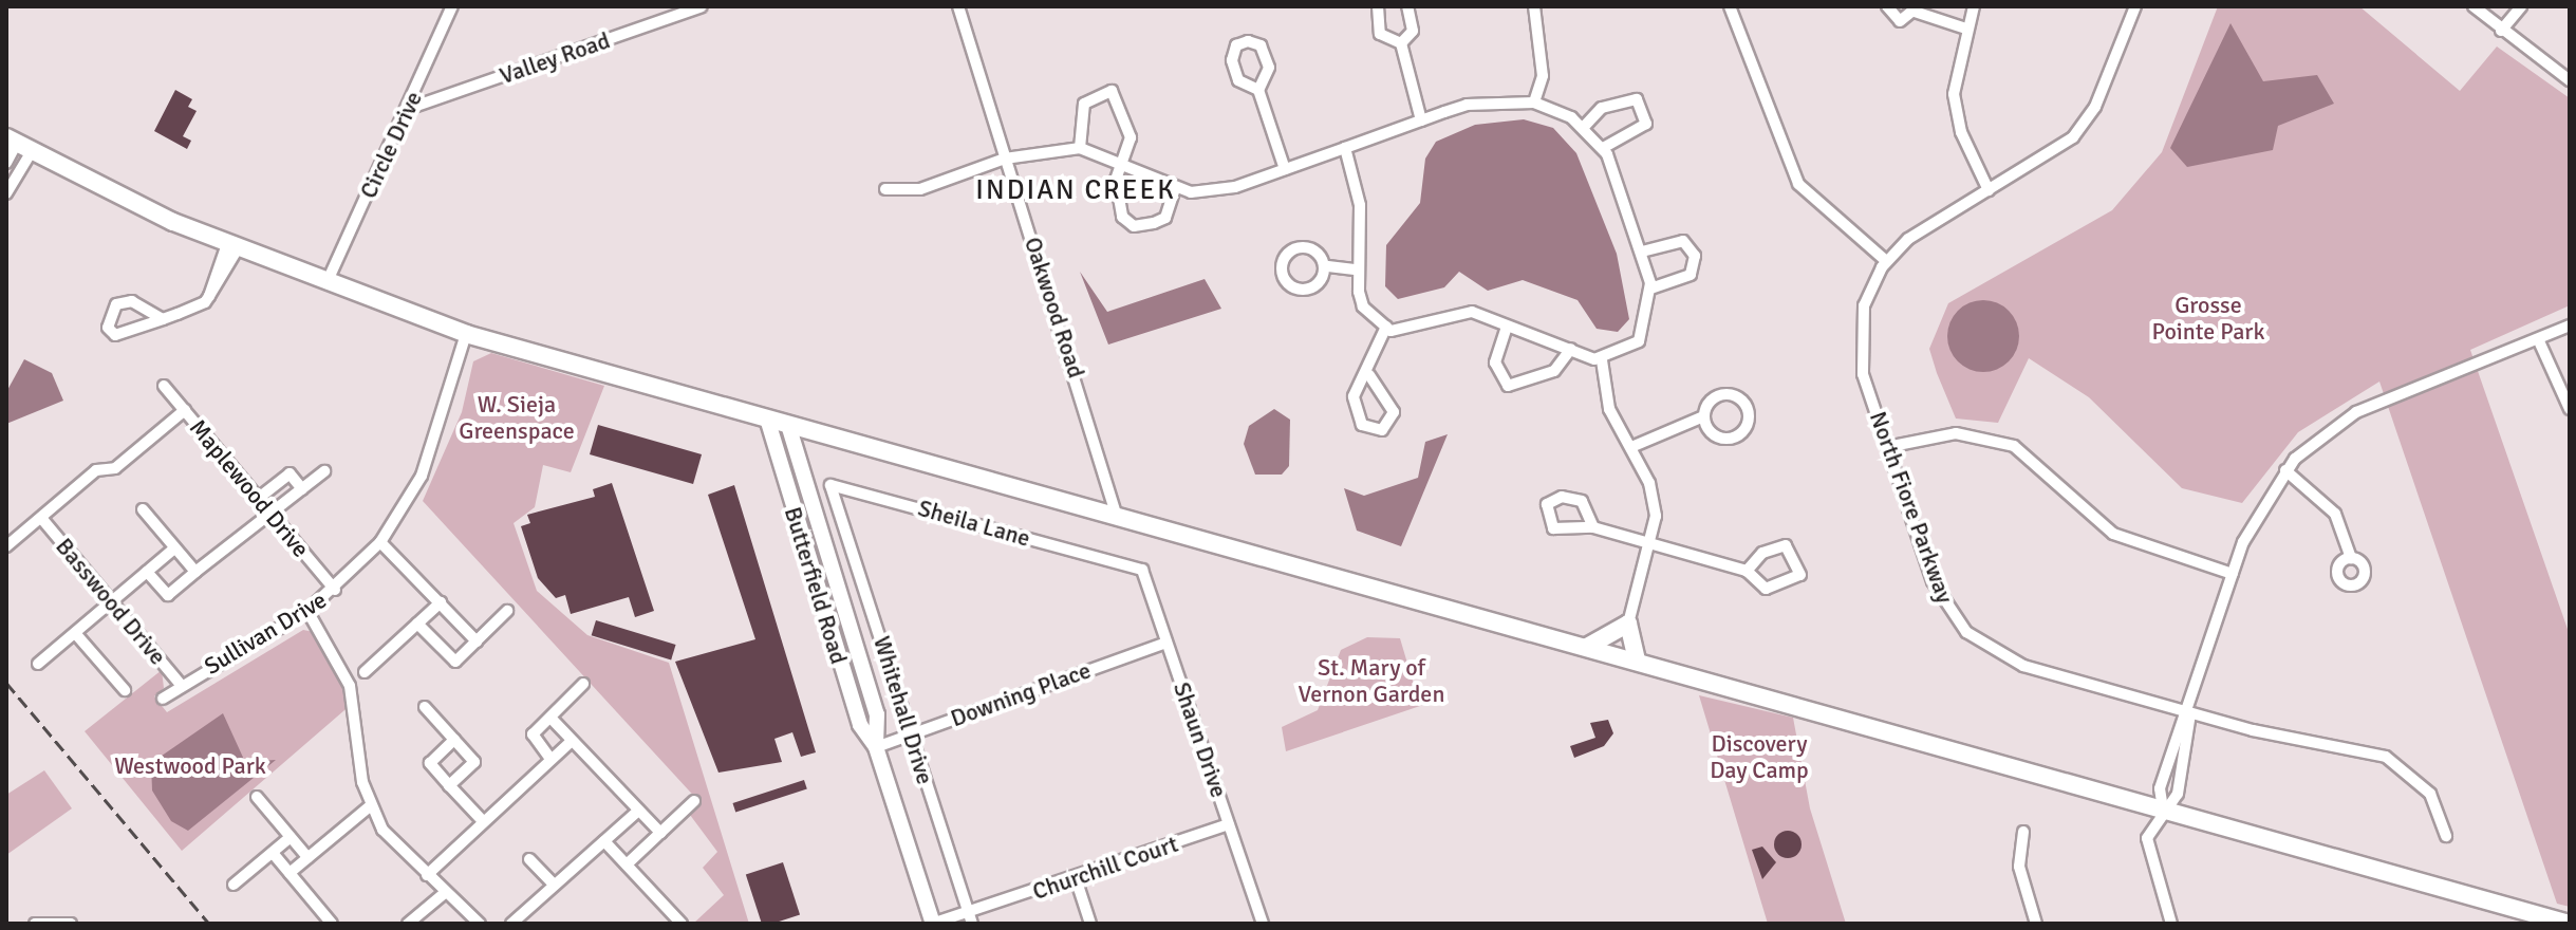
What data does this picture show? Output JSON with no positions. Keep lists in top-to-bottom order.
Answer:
{
  "streets": {
    "main road": ["Butterfield Road"],
    "street": [
      "Valley Road",
      "Circle Drive",
      "Oakwood Road",
      "Maplewood Drive",
      "North Fiore Parkway",
      "Sheila Lane",
      "Basswood Drive",
      "Sullivan Drive",
      "Downing Place",
      "Whitehall Drive",
      "Shaun Drive",
      "Churchill Court"
    ]
  },
  "crossings": [
    ["Valley Road", "Circle Drive"],
    ["Maplewood Drive", "Sullivan Drive"],
    ["Sheila Lane", "Whitehall Drive"],
    ["Sheila Lane", "Shaun Drive"],
    ["Butterfield Road", "Downing Place"],
    ["Butterfield Road", "Churchill Court"],
    ["Basswood Drive", "Sullivan Drive"],
    ["Downing Place", "Whitehall Drive"],
    ["Downing Place", "Shaun Drive"],
    ["Whitehall Drive", "Churchill Court"],
    ["Shaun Drive", "Churchill Court"]
  ],
  "districts": ["INDIAN CREEK"],
  "parks": [
    "Grosse Pointe Park",
    "W. Sieja Greenspace",
    "St. Mary of Vernon Garden",
    "Discovery Day Camp",
    "Westwood Park"
  ]
}
